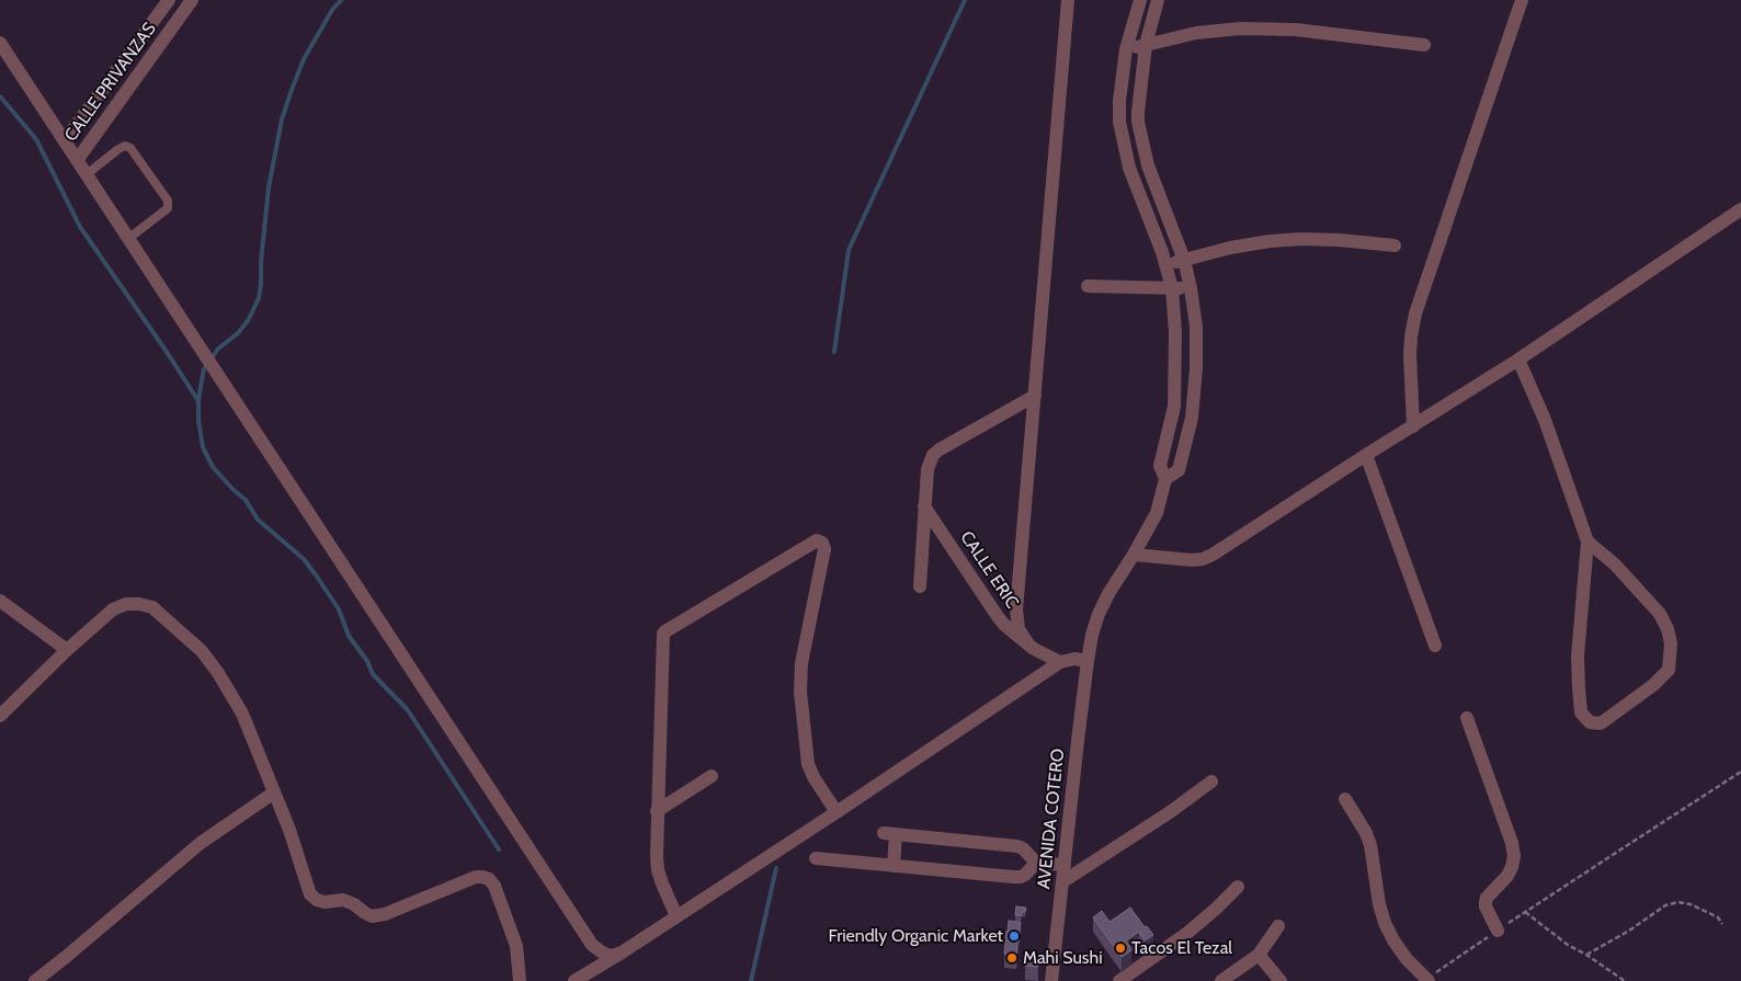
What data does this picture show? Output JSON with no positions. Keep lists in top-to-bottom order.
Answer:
{
  "streets": {
    "street": ["CALLE PRIVANZAS", "CALLE ERIC", "AVENIDA COTERO"]
  },
  "places": ["Friendly Organic Market", "Tacos El Tezal", "Mahi Sushi"]
}
